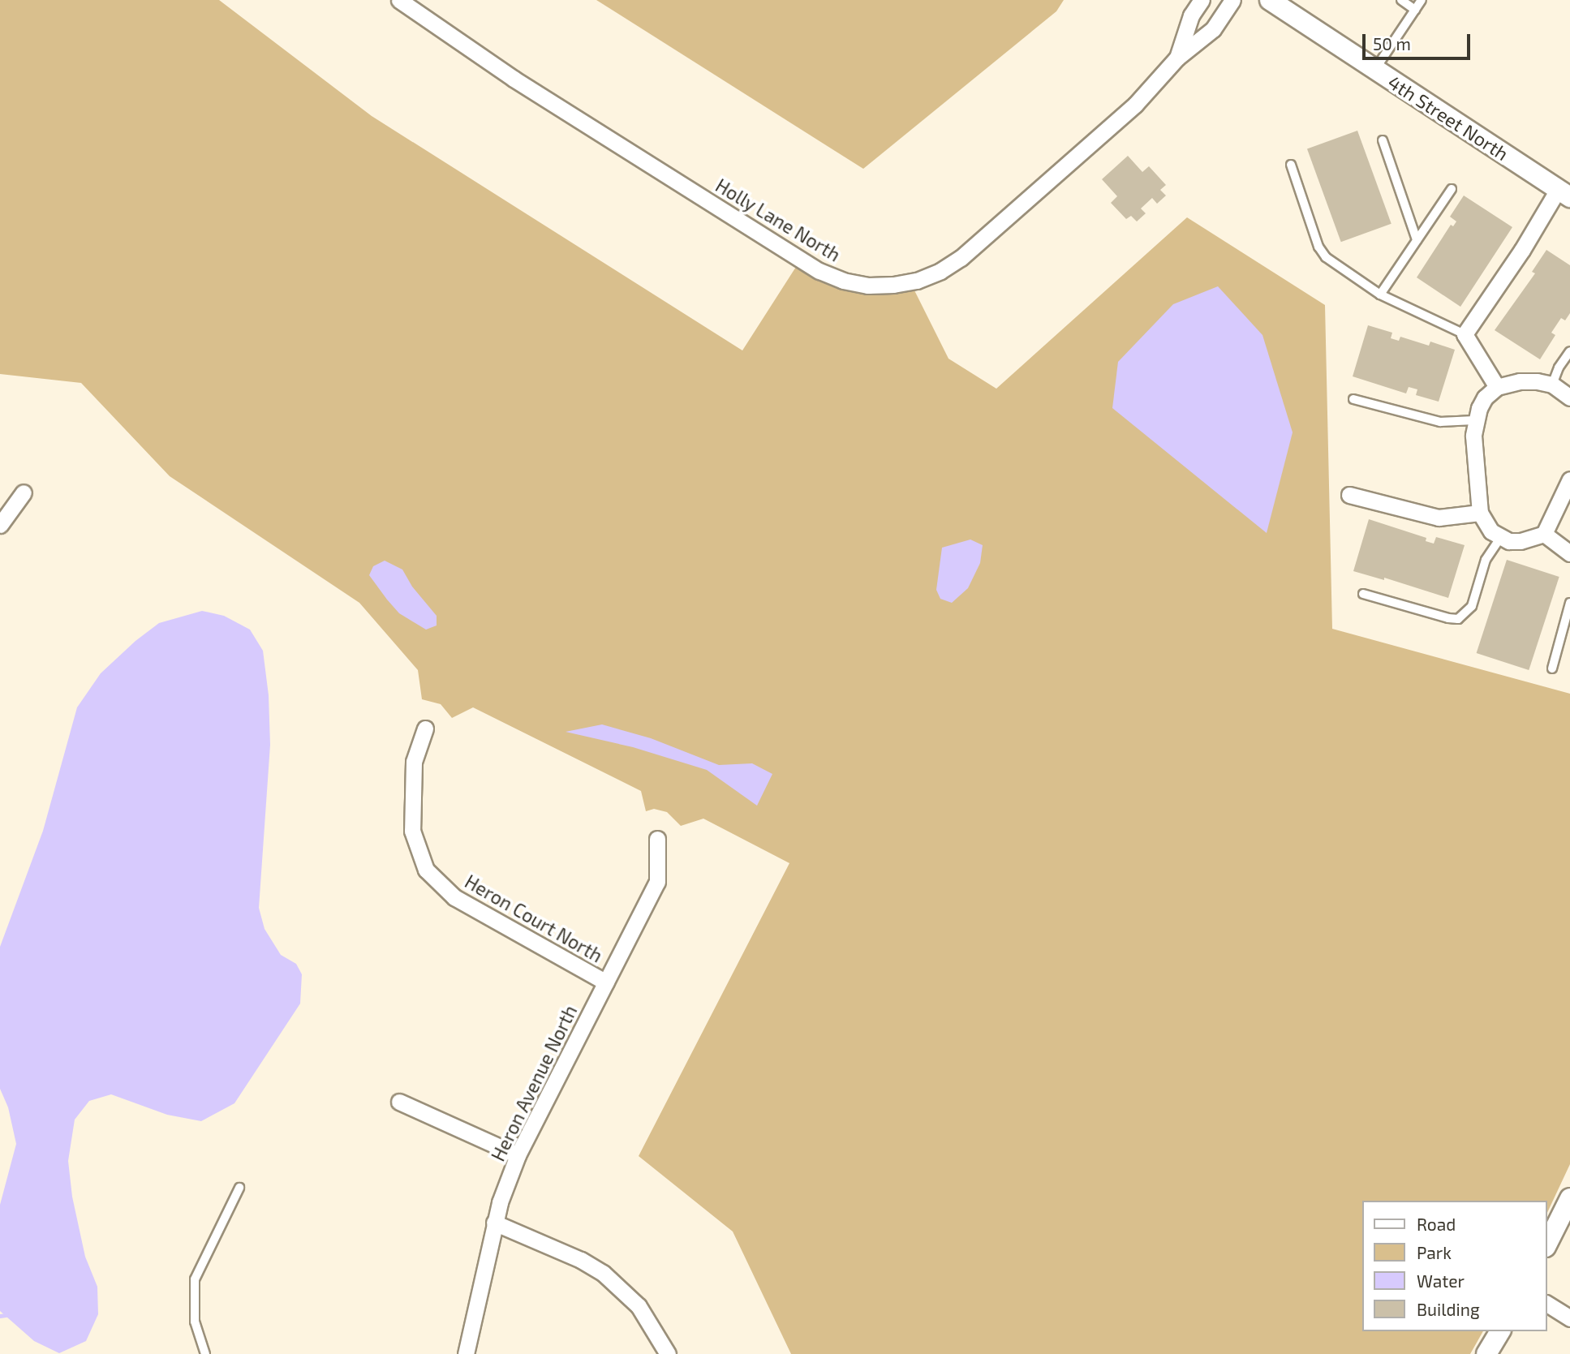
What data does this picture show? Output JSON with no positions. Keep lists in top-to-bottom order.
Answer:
{
  "streets": {
    "street": [
      "4th Street North",
      "Holly Lane North",
      "Heron Court North",
      "Heron Avenue North"
    ]
  },
  "crossings": [
    ["Heron Court North", "Heron Avenue North"]
  ],
  "legend": [
    "Road",
    "Park",
    "Water",
    "Building"
  ],
  "scale_bar": "50 m"
}
